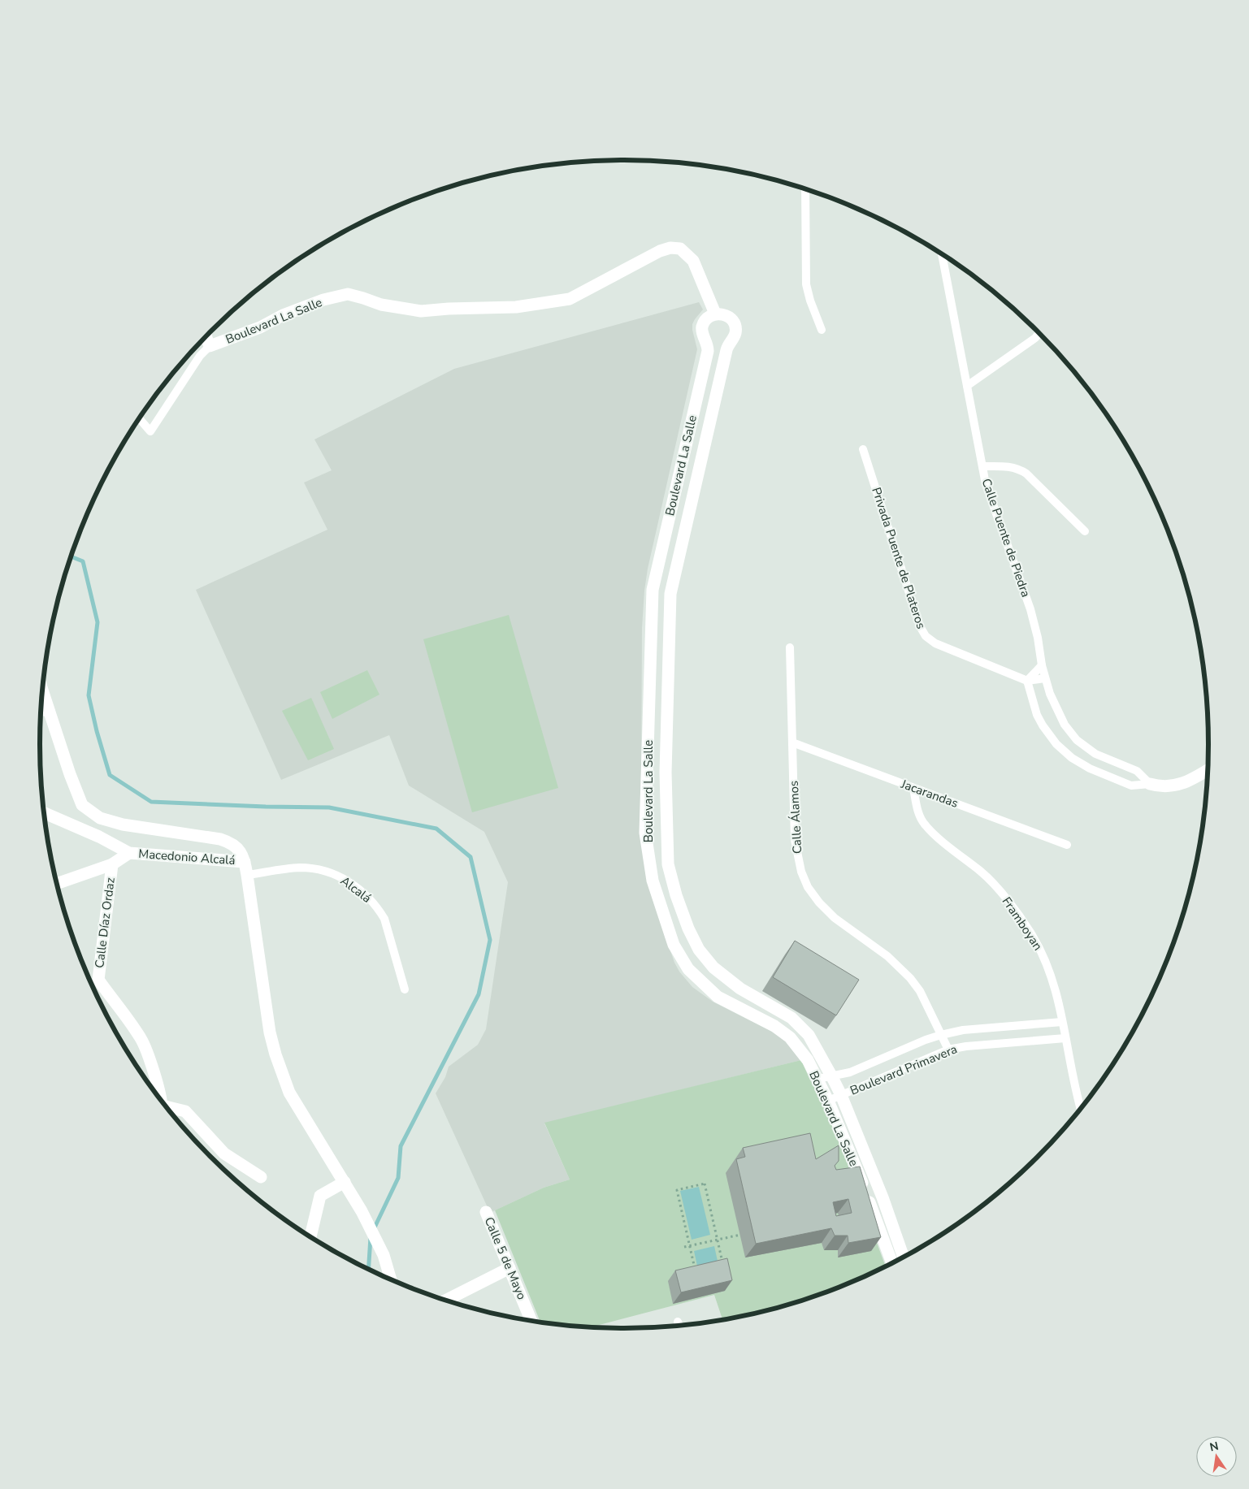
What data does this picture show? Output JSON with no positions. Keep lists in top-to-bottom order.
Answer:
{
  "streets": {
    "street": [
      "Boulevard La Salle",
      "Macedonio Alcalá",
      "Calle Díaz Ordaz",
      "Calle 5 de Mayo"
    ],
    "lane": [
      "Calle Puente de Piedra",
      "Privada Puente de Plateros",
      "Jacarandas",
      "Calle Álamos",
      "Alcalá",
      "Framboyan",
      "Boulevard Primavera"
    ]
  },
  "crossings": [
    ["Boulevard La Salle", "Boulevard Primavera"],
    ["Calle Puente de Piedra", "Privada Puente de Plateros"],
    ["Jacarandas", "Calle Álamos"],
    ["Jacarandas", "Framboyan"],
    ["Calle Álamos", "Boulevard Primavera"],
    ["Framboyan", "Boulevard Primavera"]
  ],
  "north": "top"
}
